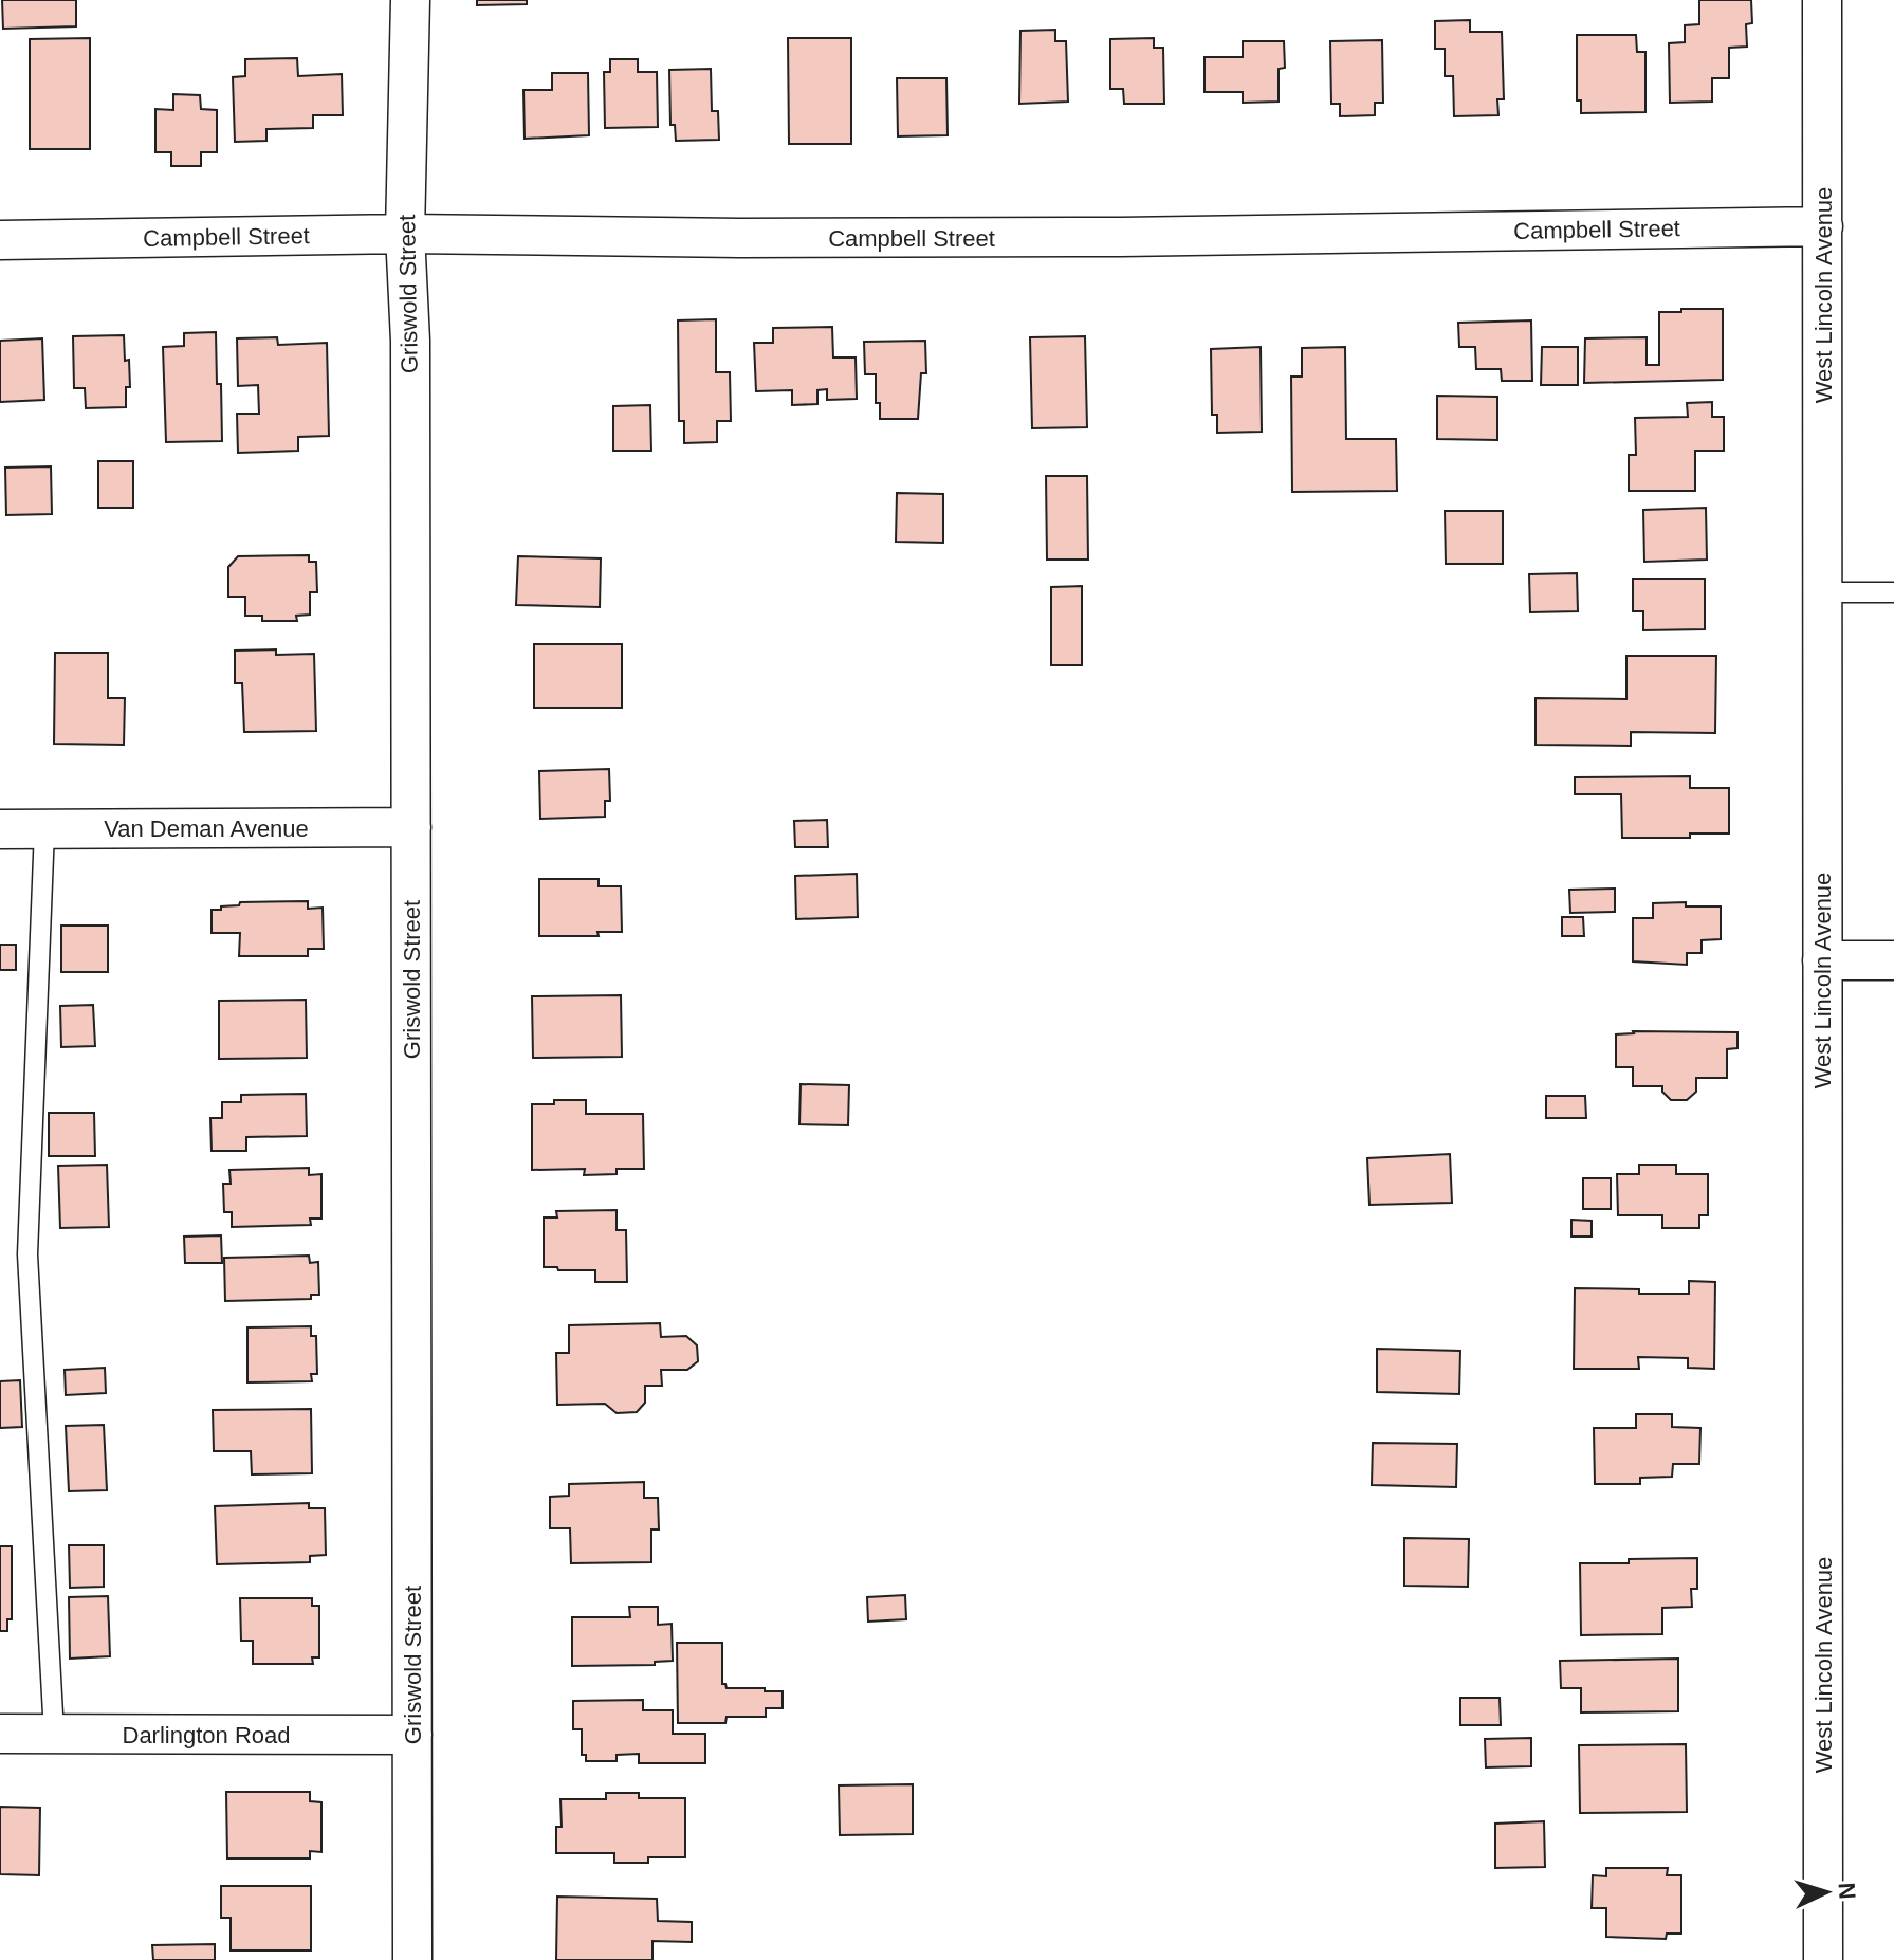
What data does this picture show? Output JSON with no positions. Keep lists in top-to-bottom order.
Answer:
{
  "streets": {
    "street": [
      "Campbell Street",
      "Griswold Street",
      "West Lincoln Avenue",
      "Van Deman Avenue",
      "Darlington Road"
    ]
  },
  "crossings": [
    ["Campbell Street", "Griswold Street"],
    ["Campbell Street", "West Lincoln Avenue"],
    ["Griswold Street", "Van Deman Avenue"],
    ["Griswold Street", "Darlington Road"]
  ],
  "north": "right"
}
